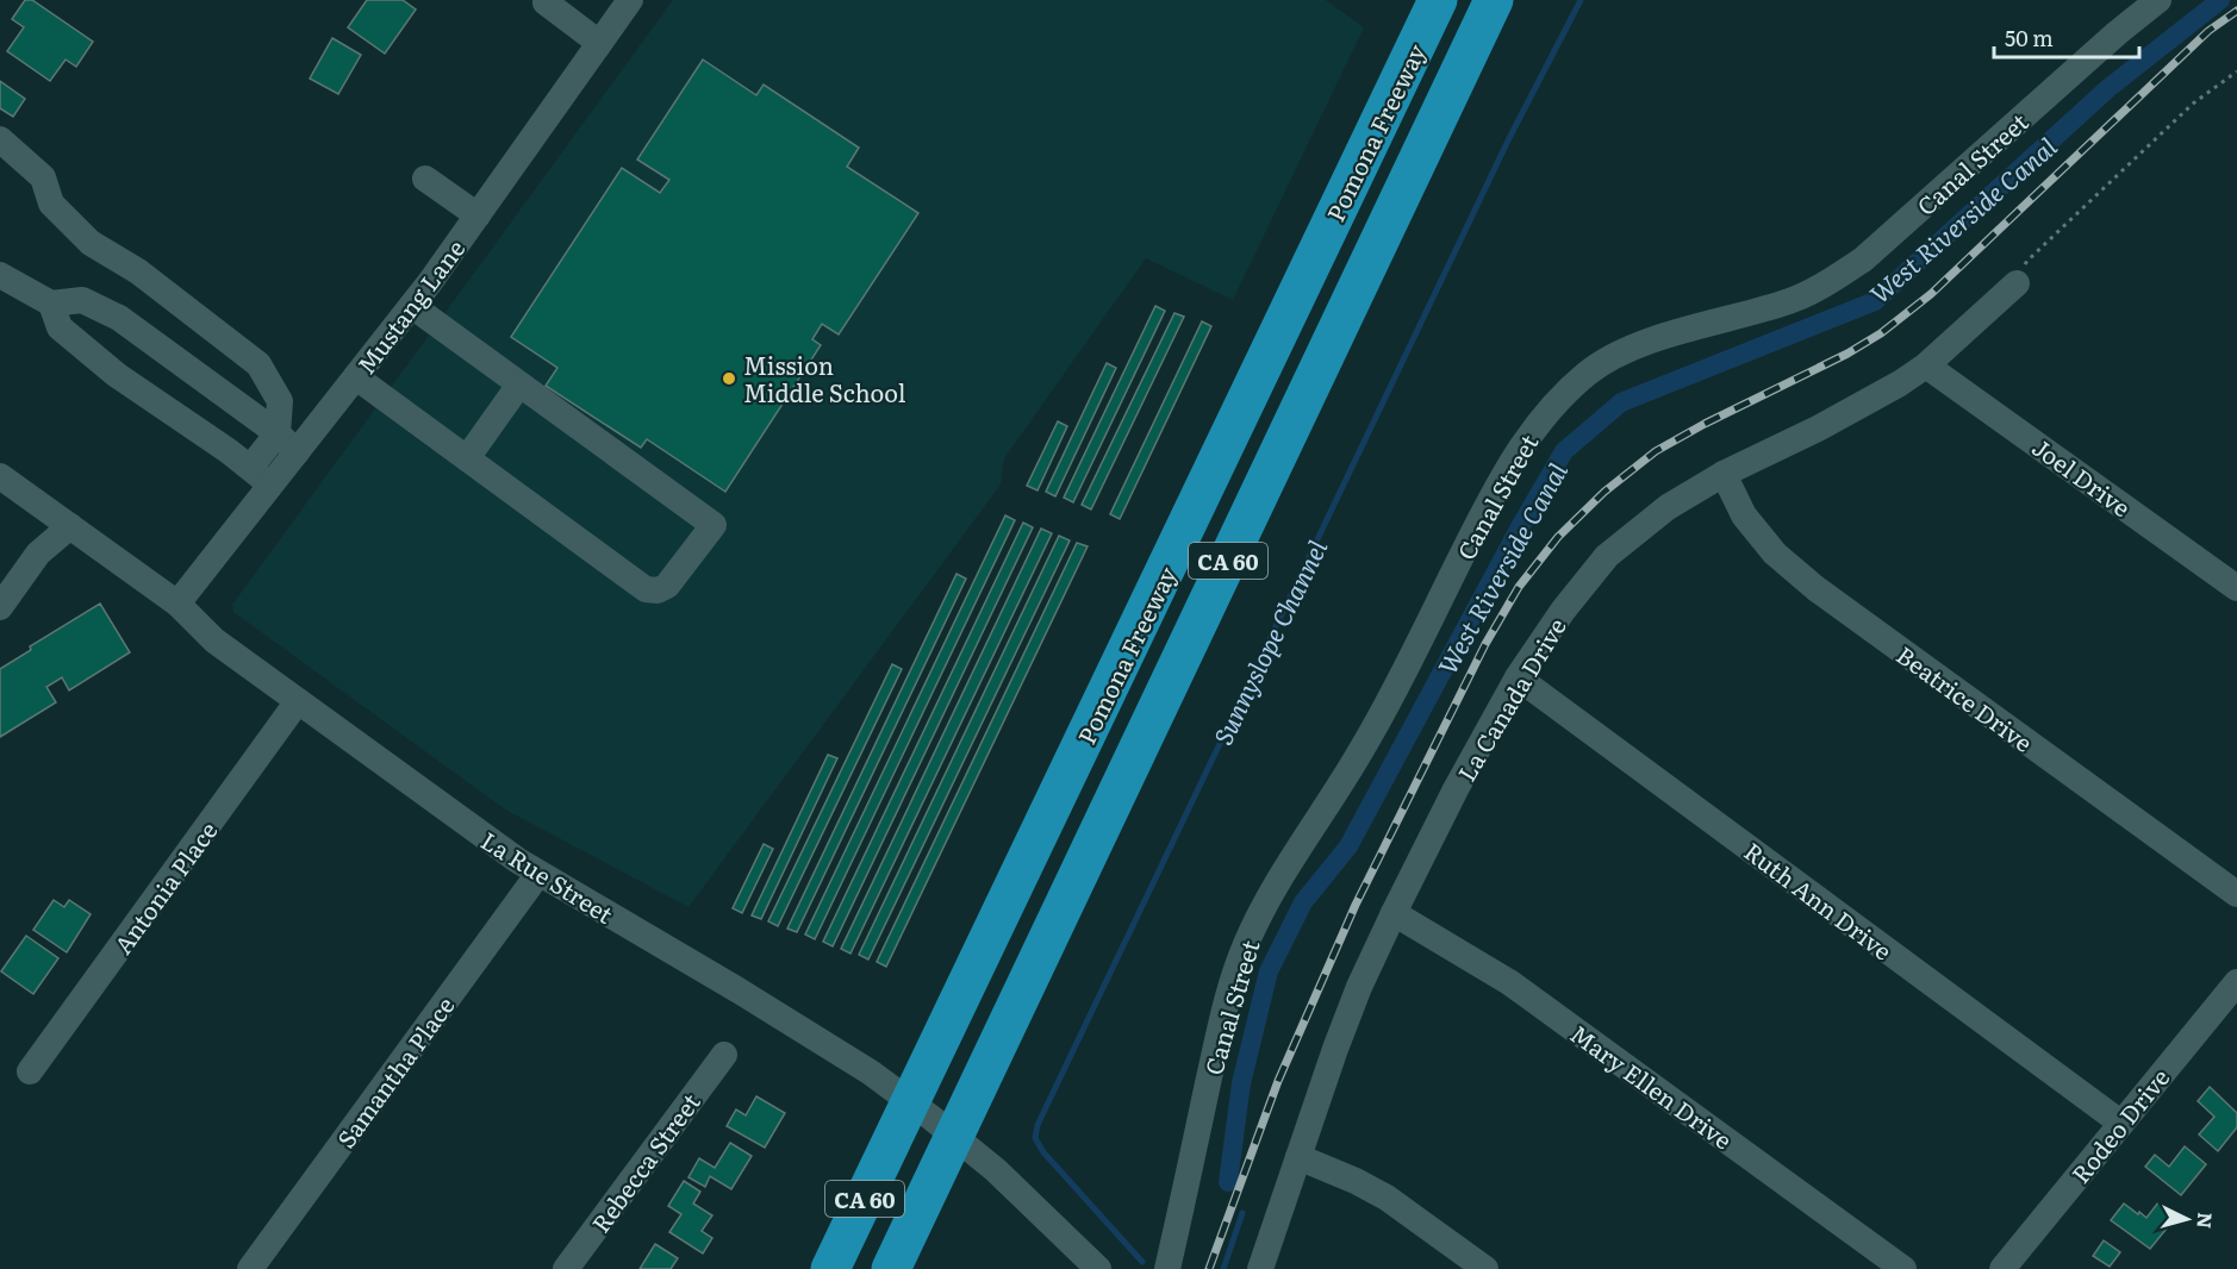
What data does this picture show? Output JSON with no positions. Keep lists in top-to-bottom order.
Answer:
{
  "streets": {
    "highway": ["Pomona Freeway", "CA 60"],
    "street": [
      "Canal Street",
      "Mustang Lane",
      "Joel Drive",
      "Beatrice Drive",
      "La Canada Drive",
      "La Rue Street",
      "Antonia Place",
      "Ruth Ann Drive",
      "Samantha Place",
      "Mary Ellen Drive",
      "Rodeo Drive",
      "Rebecca Street"
    ]
  },
  "crossings": [
    ["Mustang Lane", "La Rue Street"],
    ["Joel Drive", "La Canada Drive"],
    ["Beatrice Drive", "La Canada Drive"],
    ["La Canada Drive", "Ruth Ann Drive"],
    ["La Canada Drive", "Mary Ellen Drive"],
    ["La Rue Street", "Antonia Place"],
    ["La Rue Street", "Samantha Place"],
    ["Ruth Ann Drive", "Rodeo Drive"]
  ],
  "water": ["West Riverside Canal", "Sunnyslope Channel"],
  "places": ["Mission Middle School"],
  "scale_bar": "50 m",
  "north": "right"
}
